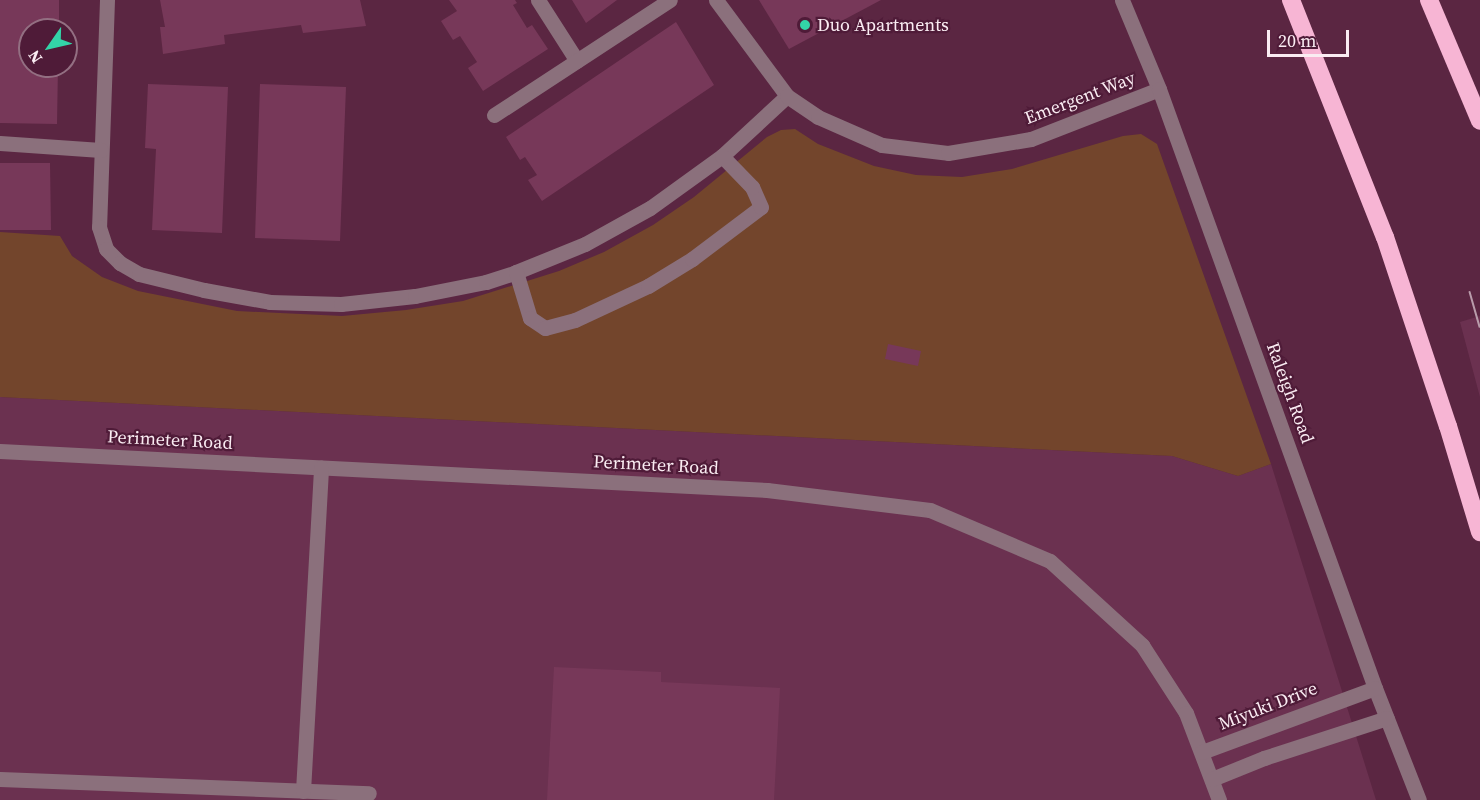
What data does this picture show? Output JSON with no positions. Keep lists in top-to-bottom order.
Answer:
{
  "streets": {
    "street": [
      "Emergent Way",
      "Raleigh Road",
      "Perimeter Road",
      "Miyuki Drive"
    ]
  },
  "crossings": [
    ["Emergent Way", "Raleigh Road"],
    ["Raleigh Road", "Miyuki Drive"],
    ["Perimeter Road", "Miyuki Drive"]
  ],
  "places": ["Duo Apartments"],
  "scale_bar": "20 m",
  "north": "bottom left"
}
